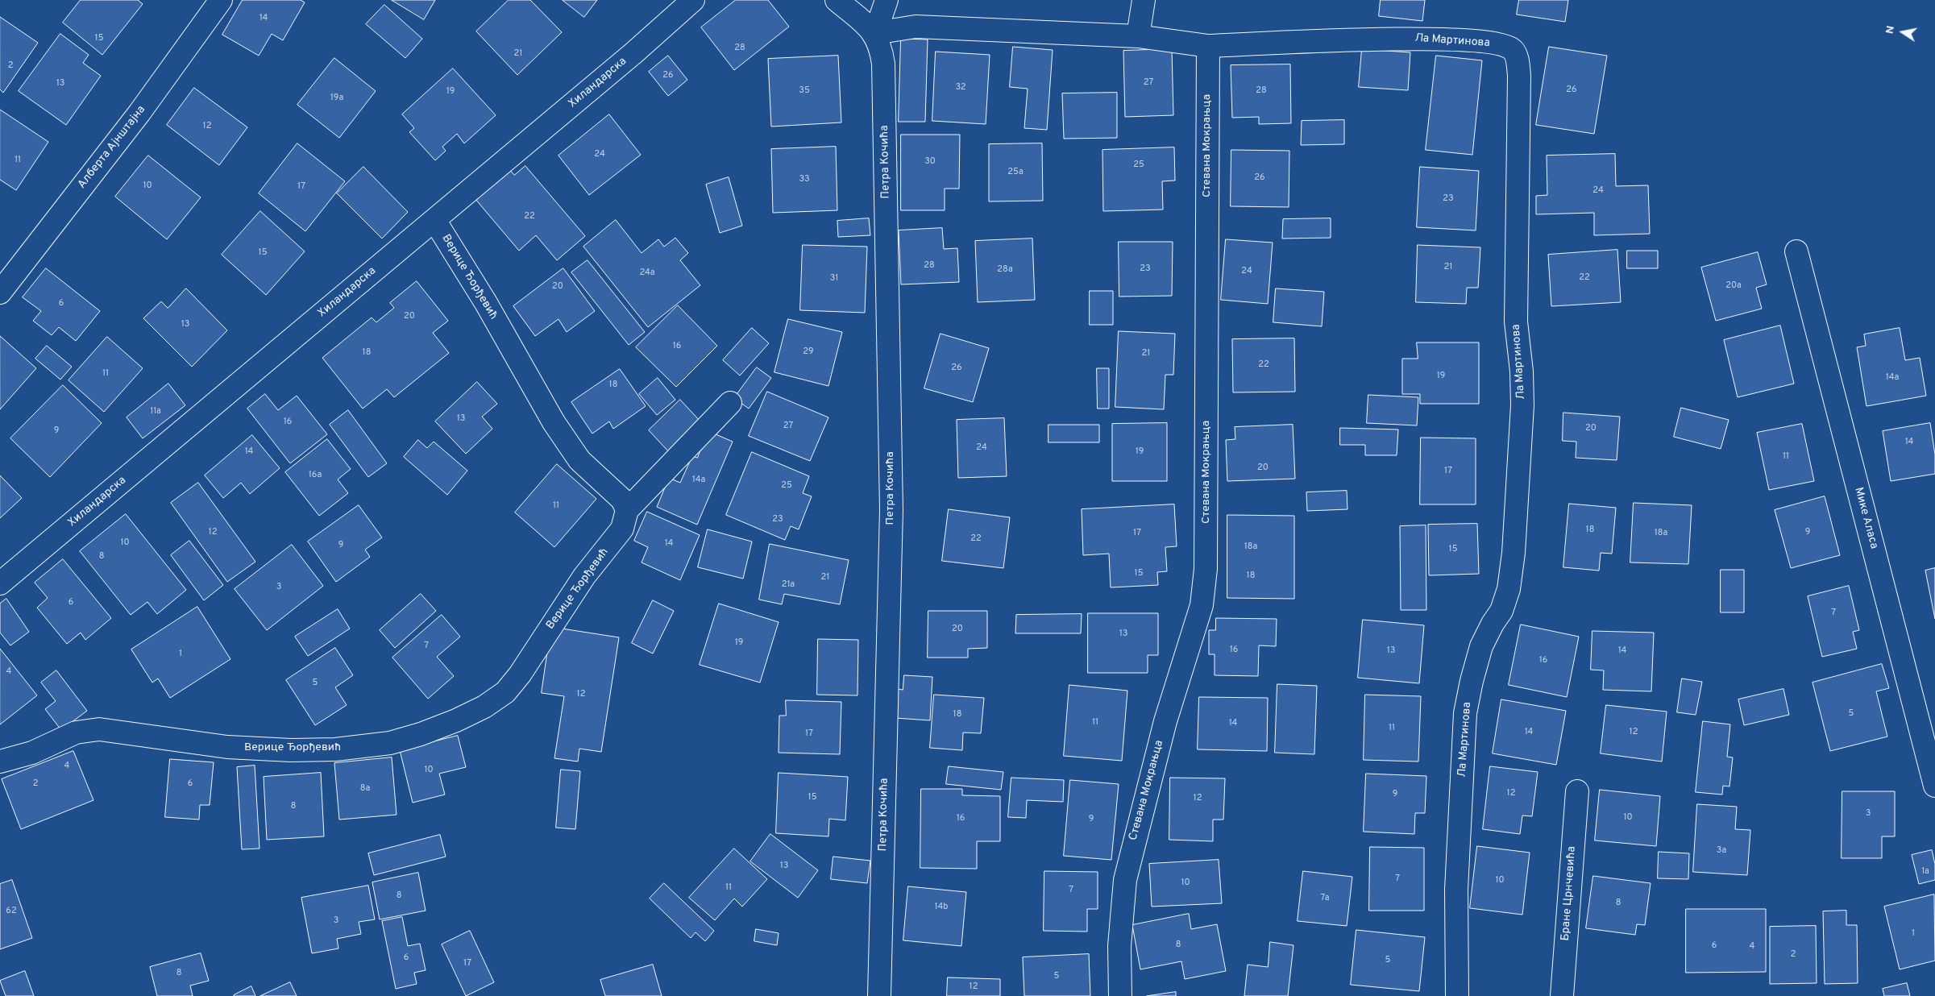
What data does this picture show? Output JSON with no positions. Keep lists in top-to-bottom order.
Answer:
{
  "streets": {
    "street": [
      "Ла Мартинова",
      "Хиландарска",
      "Стевана Мокрањца",
      "Алберта Ајнштајна",
      "Петра Кочића",
      "Верице Ђорђевић",
      "Мике Аласа",
      "Бране Црнчевића"
    ]
  },
  "crossings": [
    ["Ла Мартинова", "Стевана Мокрањца"],
    ["Хиландарска", "Верице Ђорђевић"]
  ],
  "house_numbers": [
    "14",
    "15",
    "28",
    "21",
    "2",
    "26",
    "27",
    "13",
    "32",
    "26",
    "35",
    "28",
    "19",
    "19a",
    "12",
    "24",
    "11",
    "30",
    "25",
    "25a",
    "26",
    "33",
    "10",
    "17",
    "24",
    "23",
    "22",
    "15",
    "28",
    "21",
    "23",
    "28a",
    "24",
    "24a",
    "22",
    "31",
    "20a",
    "20",
    "6",
    "20",
    "13",
    "16",
    "29",
    "18",
    "21",
    "22",
    "26",
    "11",
    "19",
    "14a",
    "18",
    "11a",
    "13",
    "16",
    "27",
    "20",
    "9",
    "14",
    "24",
    "14",
    "19",
    "11",
    "20",
    "17",
    "16a",
    "14a",
    "25",
    "11",
    "23",
    "18",
    "12",
    "9",
    "17",
    "18a",
    "22",
    "10",
    "14",
    "9",
    "18a",
    "15",
    "8",
    "15",
    "18",
    "21",
    "21a",
    "3",
    "6",
    "7",
    "20",
    "13",
    "19",
    "7",
    "16",
    "13",
    "14",
    "1",
    "16",
    "4",
    "5",
    "12",
    "5",
    "18",
    "11",
    "14",
    "11",
    "14",
    "12",
    "17",
    "4",
    "10",
    "2",
    "6",
    "8a",
    "12",
    "9",
    "15",
    "12",
    "8",
    "3",
    "10",
    "16",
    "9",
    "3a",
    "13",
    "1a",
    "7",
    "10",
    "10",
    "11",
    "7",
    "8",
    "7a",
    "8",
    "14b",
    "62",
    "3",
    "1",
    "8",
    "6",
    "4",
    "2",
    "6",
    "5",
    "17",
    "8",
    "5",
    "12"
  ],
  "north": "left"
}
